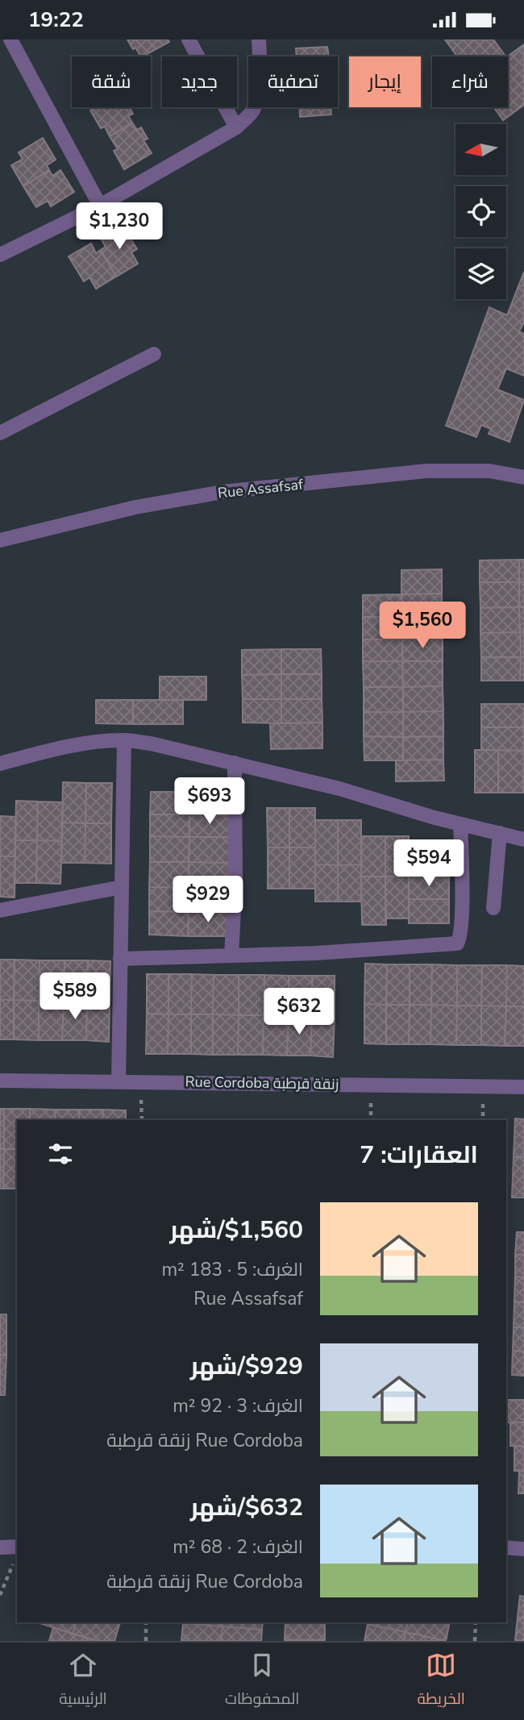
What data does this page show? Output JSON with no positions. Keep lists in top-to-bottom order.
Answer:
{
  "streets": {
    "street": ["Rue Assafsaf", "Rue Cordoba زنقة قرطبة"]
  },
  "north": "left",
  "page": {
    "status": "19:22",
    "chip": [
      "شراء",
      "إيجار",
      "تصفية",
      "جديد",
      "شقة"
    ],
    "price": [
      "$1,230",
      "$1,560",
      "$693",
      "$594",
      "$929",
      "$589",
      "$632"
    ],
    "heading": "العقارات: 7",
    "list": [
      {
        "name": "$1,560/شهر",
        "note": "الغرف: 5 · 183 m² · Rue Assafsaf"
      },
      {
        "name": "$929/شهر",
        "note": "الغرف: 3 · 92 m² · Rue Cordoba زنقة قرطبة"
      },
      {
        "name": "$632/شهر",
        "note": "الغرف: 2 · 68 m² · Rue Cordoba زنقة قرطبة"
      }
    ],
    "tabs": ["الخريطة", "المحفوظات", "الرئيسية"]
  }
}
